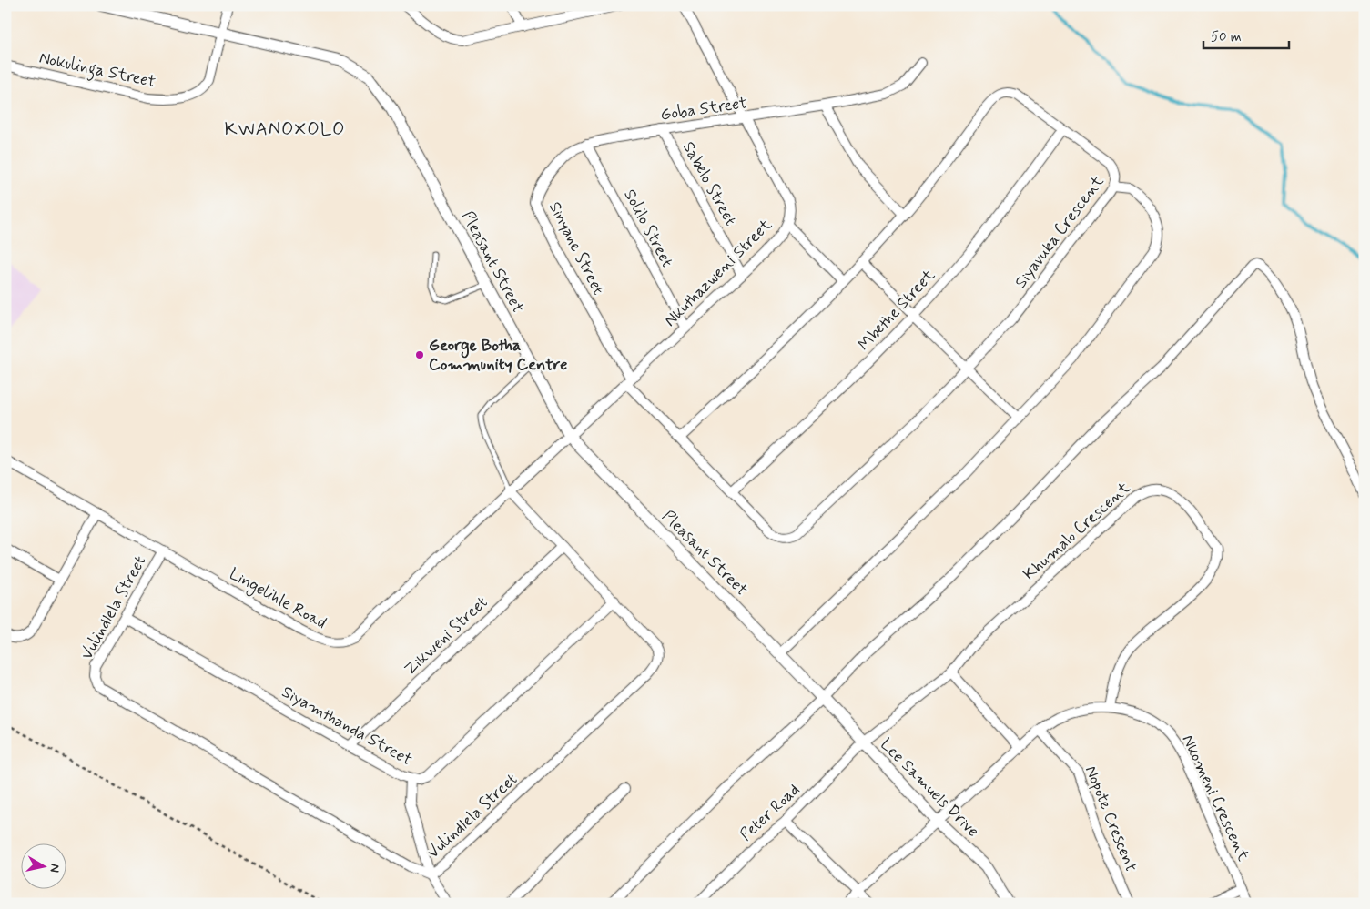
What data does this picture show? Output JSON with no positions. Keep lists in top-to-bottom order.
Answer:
{
  "streets": {
    "street": [
      "Nokulinga Street",
      "Goba Street",
      "Sabelo Street",
      "Solilo Street",
      "Siyavuka Crescent",
      "Sinyane Street",
      "Pleasant Street",
      "Nkuthazweni Street",
      "Mbethe Street",
      "Khumalo Crescent",
      "Lingelihle Road",
      "Vulindlela Street",
      "Zikweni Street",
      "Siyamthanda Street",
      "Lee Samuels Drive",
      "Nkomeni Crescent",
      "Peter Road",
      "Nopote Crescent"
    ]
  },
  "crossings": [
    ["Nokulinga Street", "Pleasant Street"],
    ["Goba Street", "Sabelo Street"],
    ["Goba Street", "Solilo Street"],
    ["Goba Street", "Sinyane Street"],
    ["Goba Street", "Nkuthazweni Street"],
    ["Sabelo Street", "Nkuthazweni Street"],
    ["Solilo Street", "Sinyane Street"],
    ["Solilo Street", "Nkuthazweni Street"],
    ["Siyavuka Crescent", "Sinyane Street"],
    ["Siyavuka Crescent", "Nkuthazweni Street"],
    ["Siyavuka Crescent", "Mbethe Street"],
    ["Sinyane Street", "Nkuthazweni Street"],
    ["Pleasant Street", "Nkuthazweni Street"],
    ["Pleasant Street", "Lingelihle Road"],
    ["Pleasant Street", "Lee Samuels Drive"],
    ["Nkuthazweni Street", "Lingelihle Road"],
    ["Khumalo Crescent", "Lee Samuels Drive"],
    ["Khumalo Crescent", "Nkomeni Crescent"],
    ["Khumalo Crescent", "Peter Road"],
    ["Lingelihle Road", "Vulindlela Street"],
    ["Vulindlela Street", "Zikweni Street"],
    ["Vulindlela Street", "Siyamthanda Street"],
    ["Zikweni Street", "Siyamthanda Street"],
    ["Lee Samuels Drive", "Nkomeni Crescent"],
    ["Lee Samuels Drive", "Peter Road"],
    ["Nkomeni Crescent", "Nopote Crescent"]
  ],
  "districts": ["KWANOXOLO"],
  "places": ["George Botha Community Centre"],
  "scale_bar": "50 m",
  "north": "right"
}
